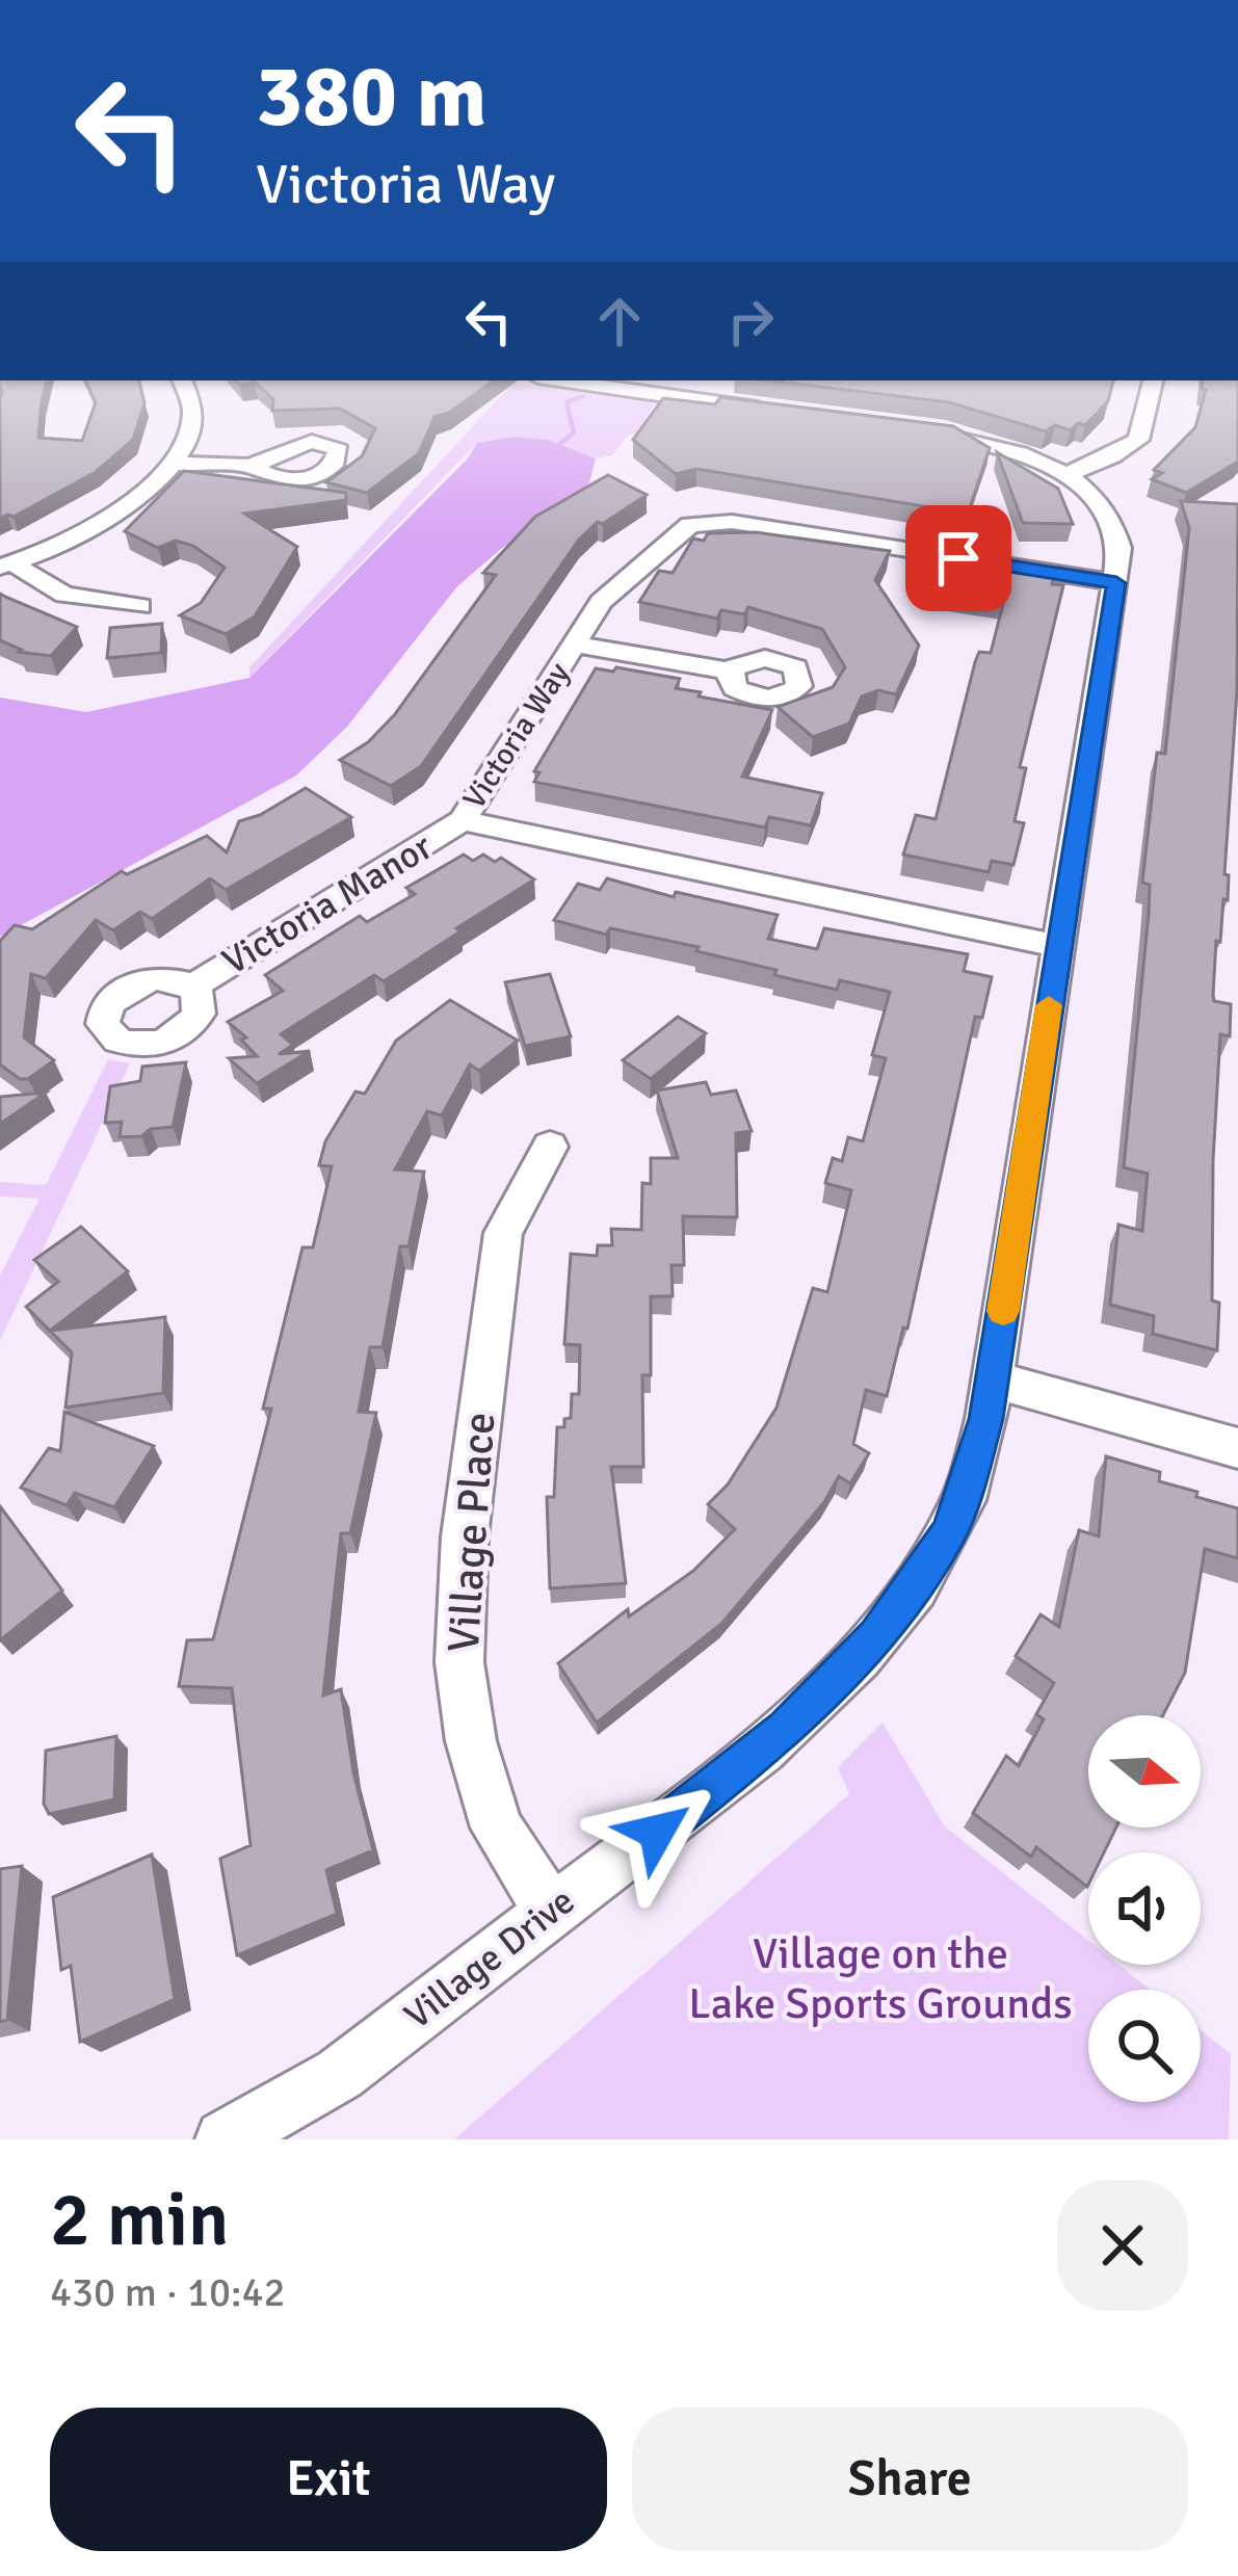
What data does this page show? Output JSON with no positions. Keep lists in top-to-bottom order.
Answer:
{
  "streets": {
    "street": [
      "Victoria Way",
      "Victoria Manor",
      "Village Place",
      "Village Drive"
    ]
  },
  "crossings": [
    ["Victoria Way", "Victoria Manor"],
    ["Victoria Way", "Village Drive"],
    ["Village Place", "Village Drive"]
  ],
  "parks": ["Village on the Lake Sports Grounds"],
  "north": "right",
  "page": {
    "turn": ["380 m", "Victoria Way"],
    "heading": ["2 min", "430 m · 10:42"],
    "buttons": ["Exit", "Share"]
  }
}
